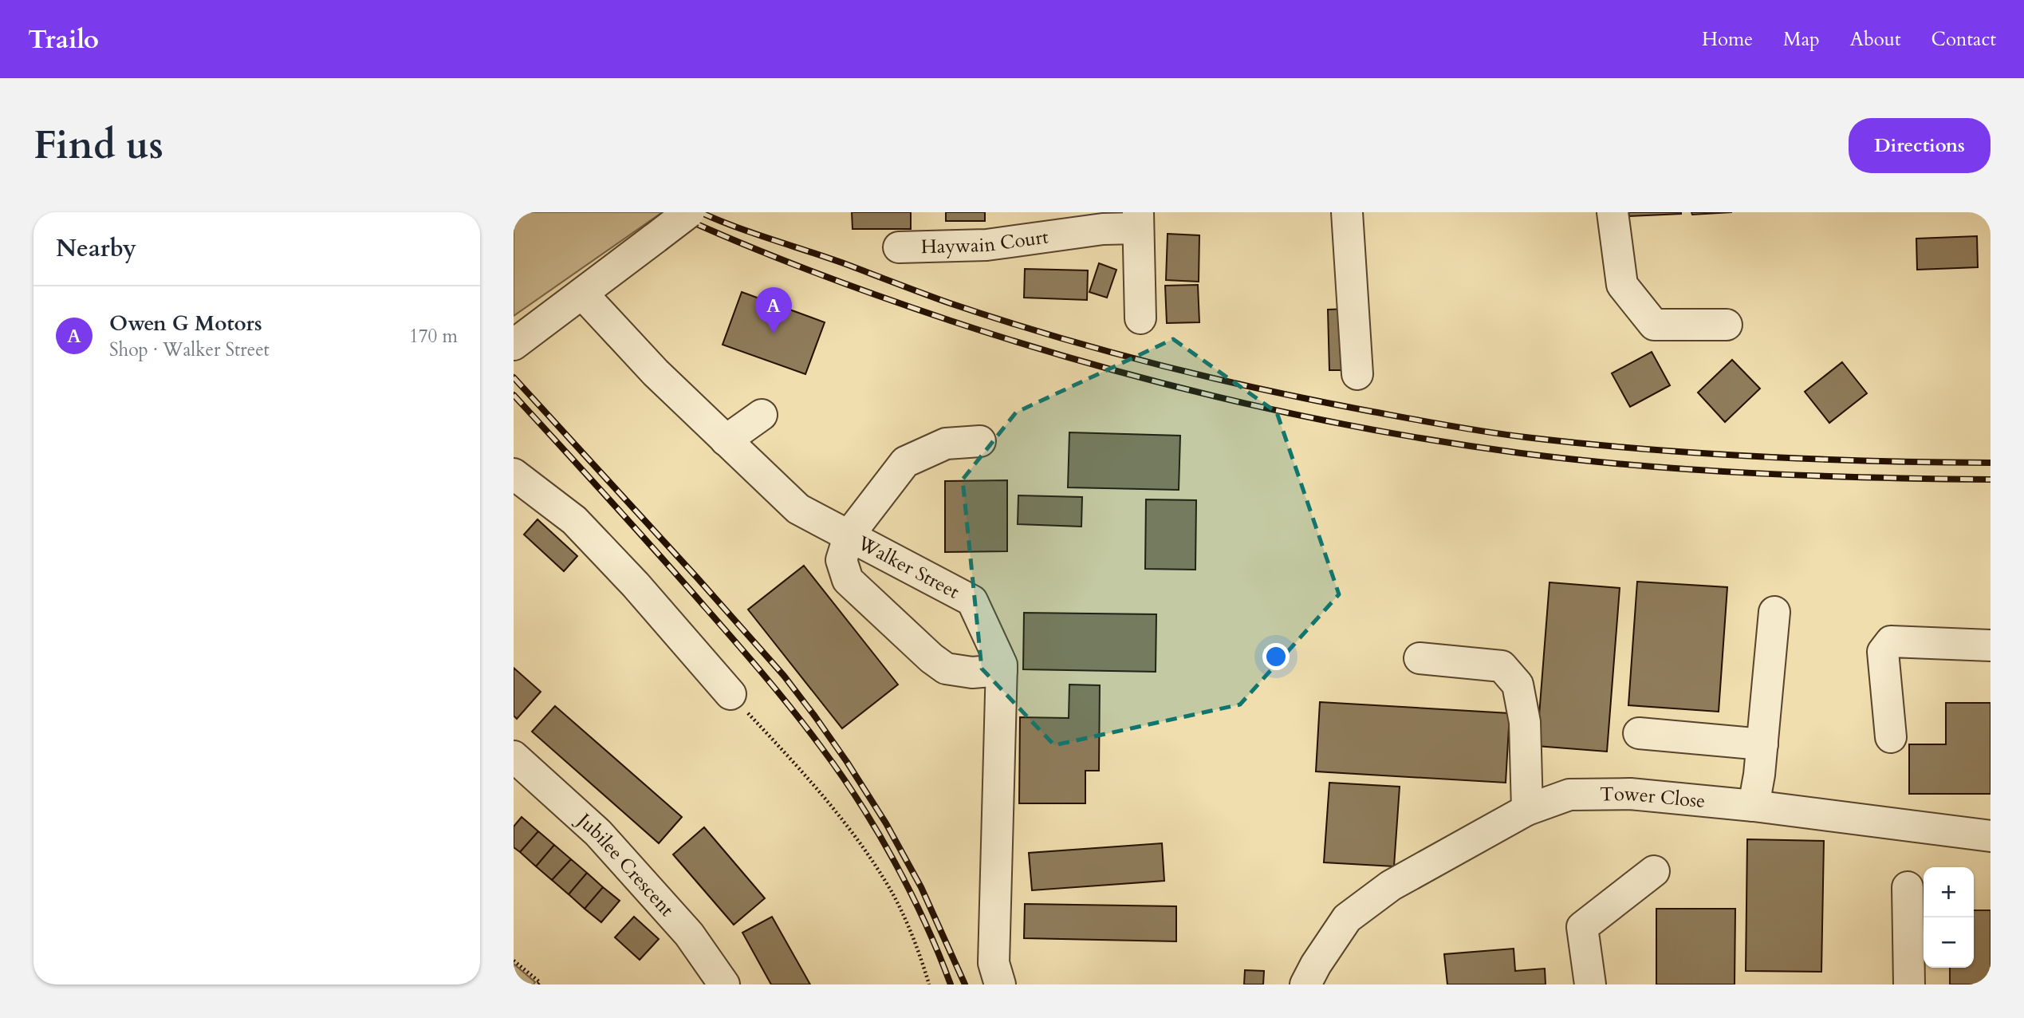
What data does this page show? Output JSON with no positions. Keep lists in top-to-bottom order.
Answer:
{
  "streets": {
    "street": [
      "Haywain Court",
      "Walker Street",
      "Tower Close",
      "Jubilee Crescent"
    ]
  },
  "page": {
    "header": "Trailo",
    "nav": [
      "Home",
      "Map",
      "About",
      "Contact"
    ],
    "buttons": "Directions",
    "title": "Find us",
    "heading": "Nearby",
    "list": [
      {
        "mark": "A",
        "name": "Owen G Motors",
        "note": "Shop · Walker Street",
        "value": "170 m"
      }
    ],
    "pins": "A",
    "map_buttons": ["+", "−"]
  }
}
